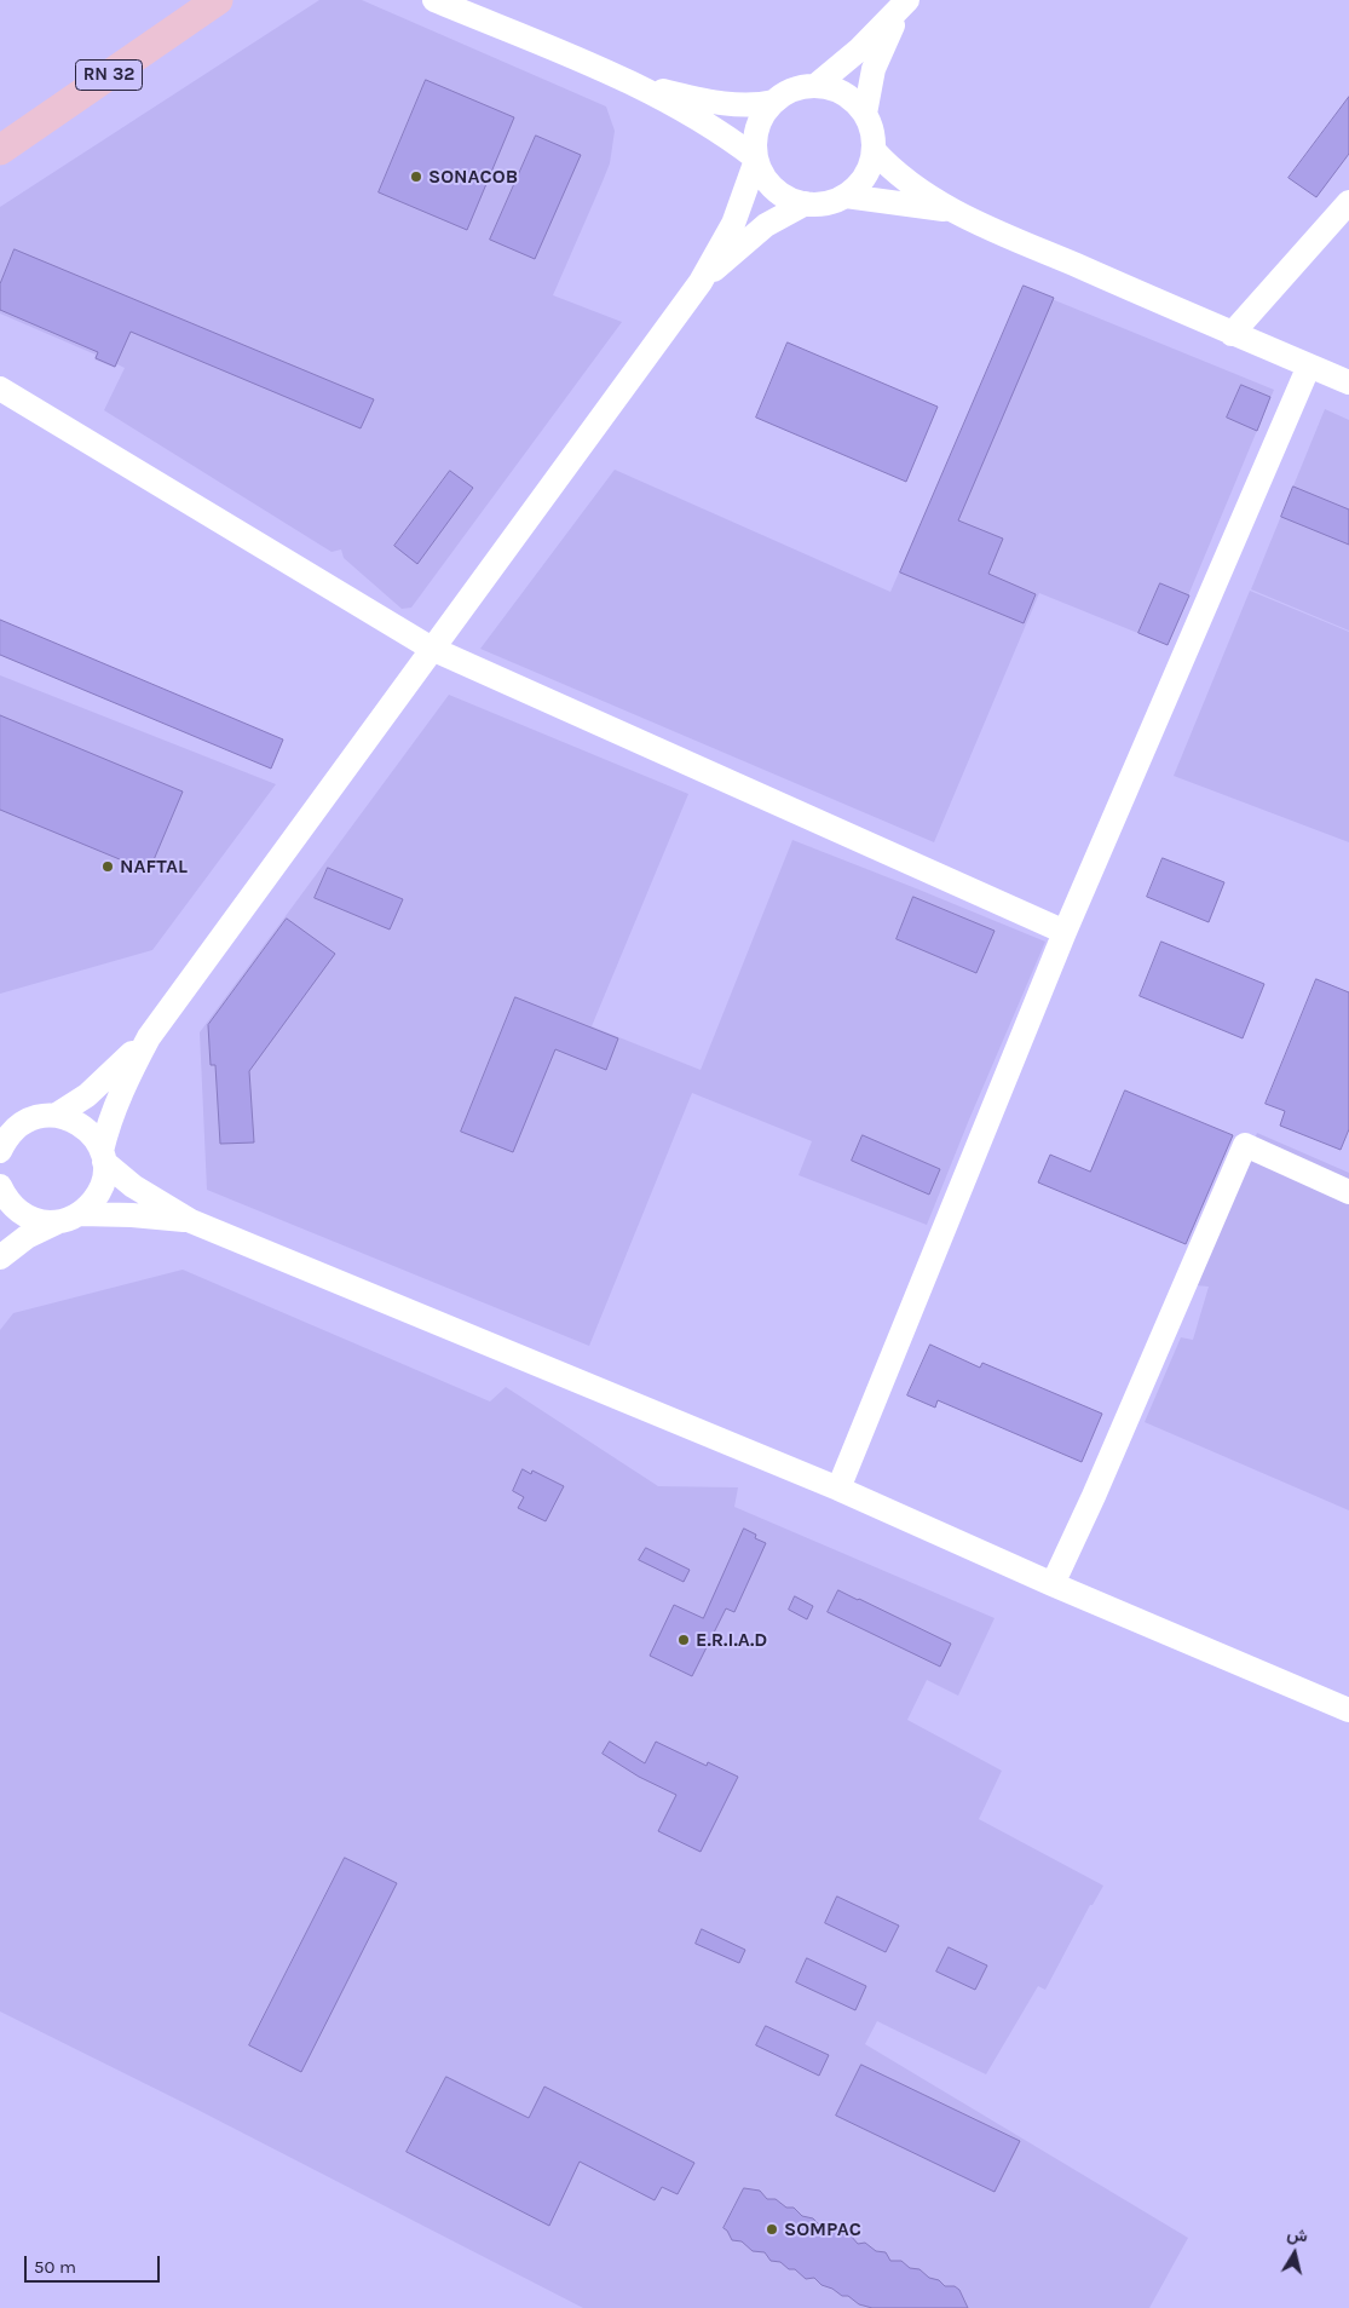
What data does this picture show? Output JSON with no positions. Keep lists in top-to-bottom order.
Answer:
{
  "streets": {
    "main road": ["RN 32"]
  },
  "places": [
    "SONACOB",
    "NAFTAL",
    "E.R.I.A.D",
    "SOMPAC"
  ],
  "scale_bar": "50 m",
  "north": "top"
}
